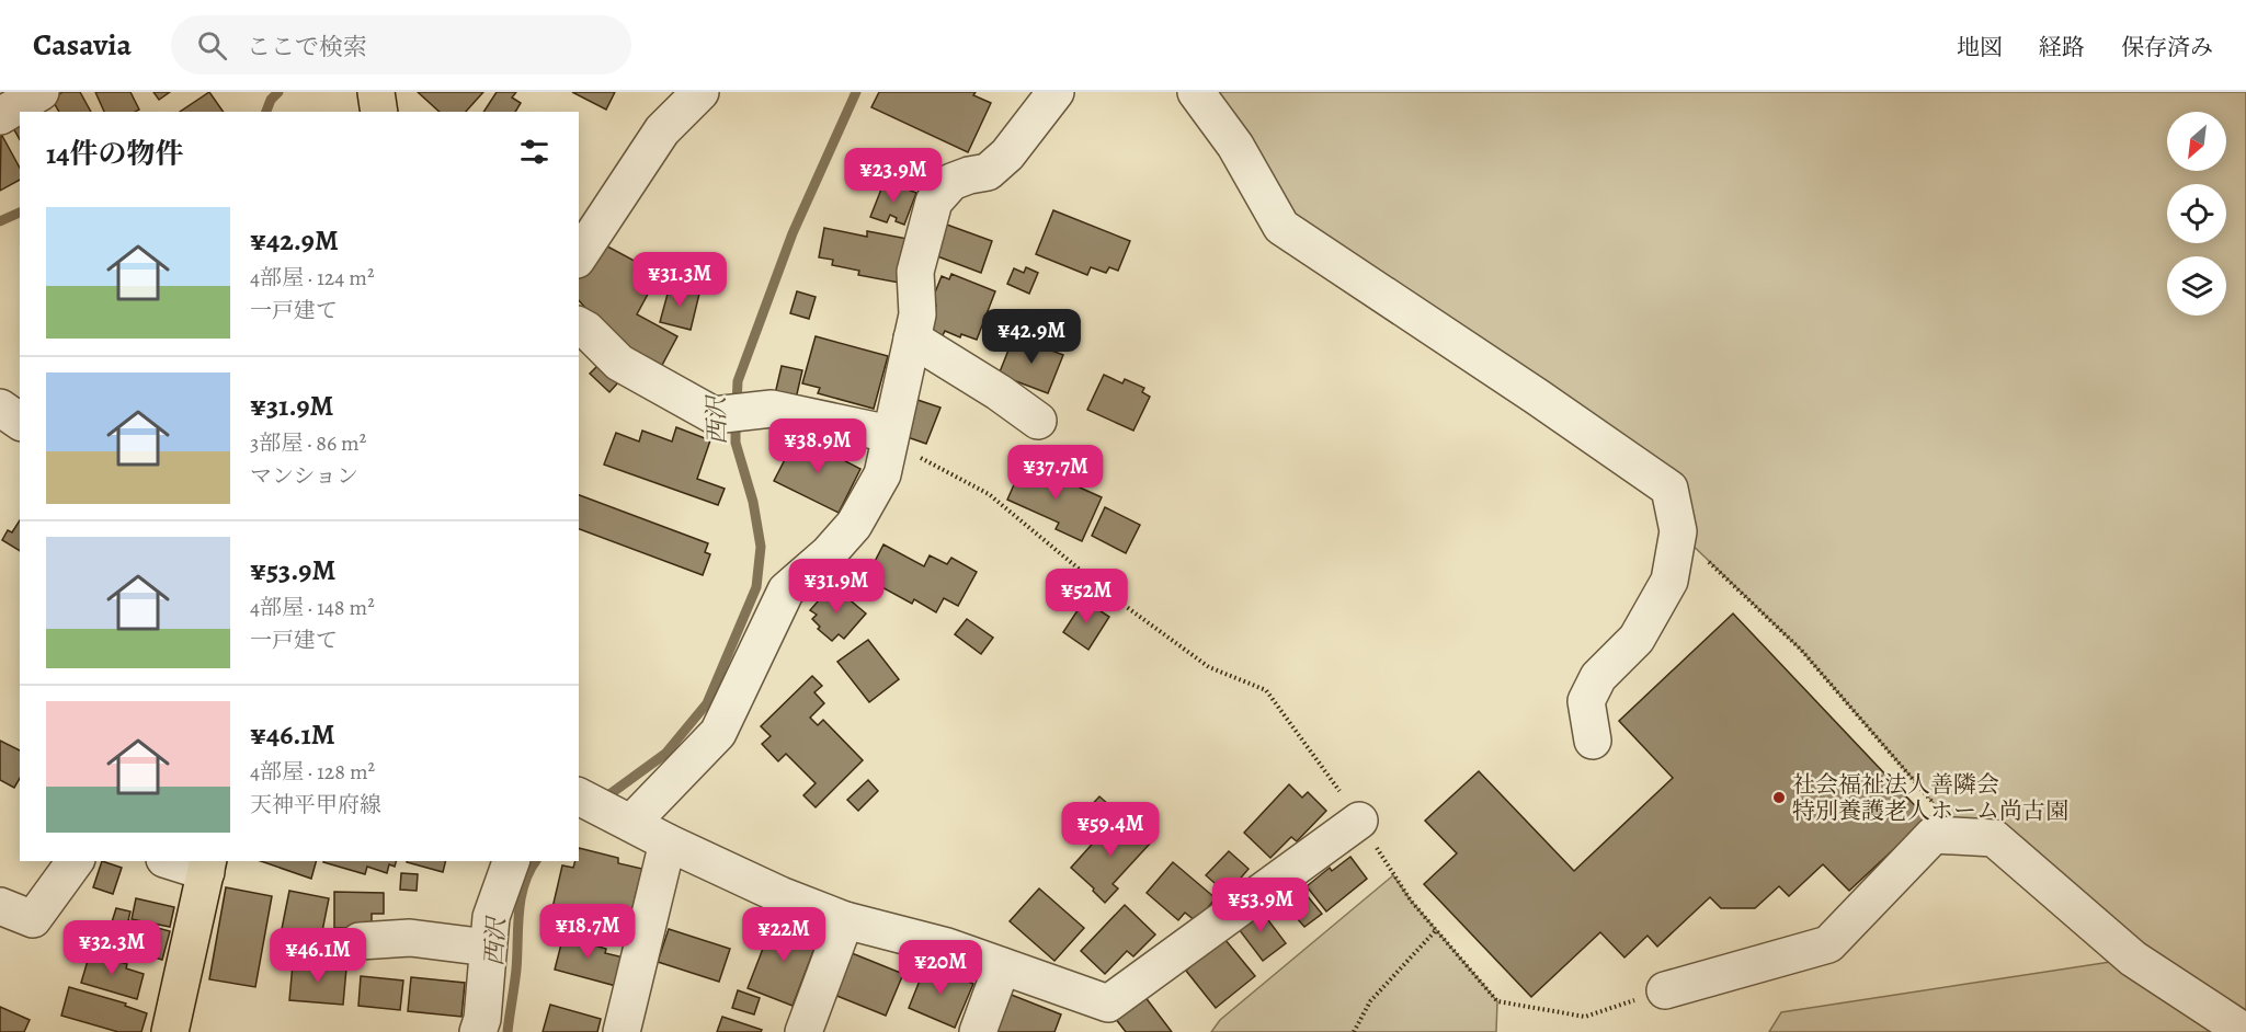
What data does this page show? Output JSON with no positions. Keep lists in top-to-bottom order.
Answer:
{
  "water": ["西沢"],
  "places": ["社会福祉法人善隣会 特別養護老人ホーム尚古園"],
  "north": "bottom left",
  "page": {
    "header": "Casavia",
    "search": "ここで検索",
    "nav": ["地図", "経路", "保存済み"],
    "heading": "14件の物件",
    "price": [
      "¥23.9M",
      "¥31.3M",
      "¥42.9M",
      "¥38.9M",
      "¥37.7M",
      "¥31.9M",
      "¥52M",
      "¥59.4M",
      "¥53.9M",
      "¥18.7M",
      "¥22M",
      "¥32.3M",
      "¥46.1M",
      "¥20M"
    ],
    "list": [
      {
        "name": "¥42.9M",
        "note": "4部屋 · 124 m² · 一戸建て"
      },
      {
        "name": "¥31.9M",
        "note": "3部屋 · 86 m² · マンション"
      },
      {
        "name": "¥53.9M",
        "note": "4部屋 · 148 m² · 一戸建て"
      },
      {
        "name": "¥46.1M",
        "note": "4部屋 · 128 m² · 天神平甲府線"
      }
    ]
  }
}
